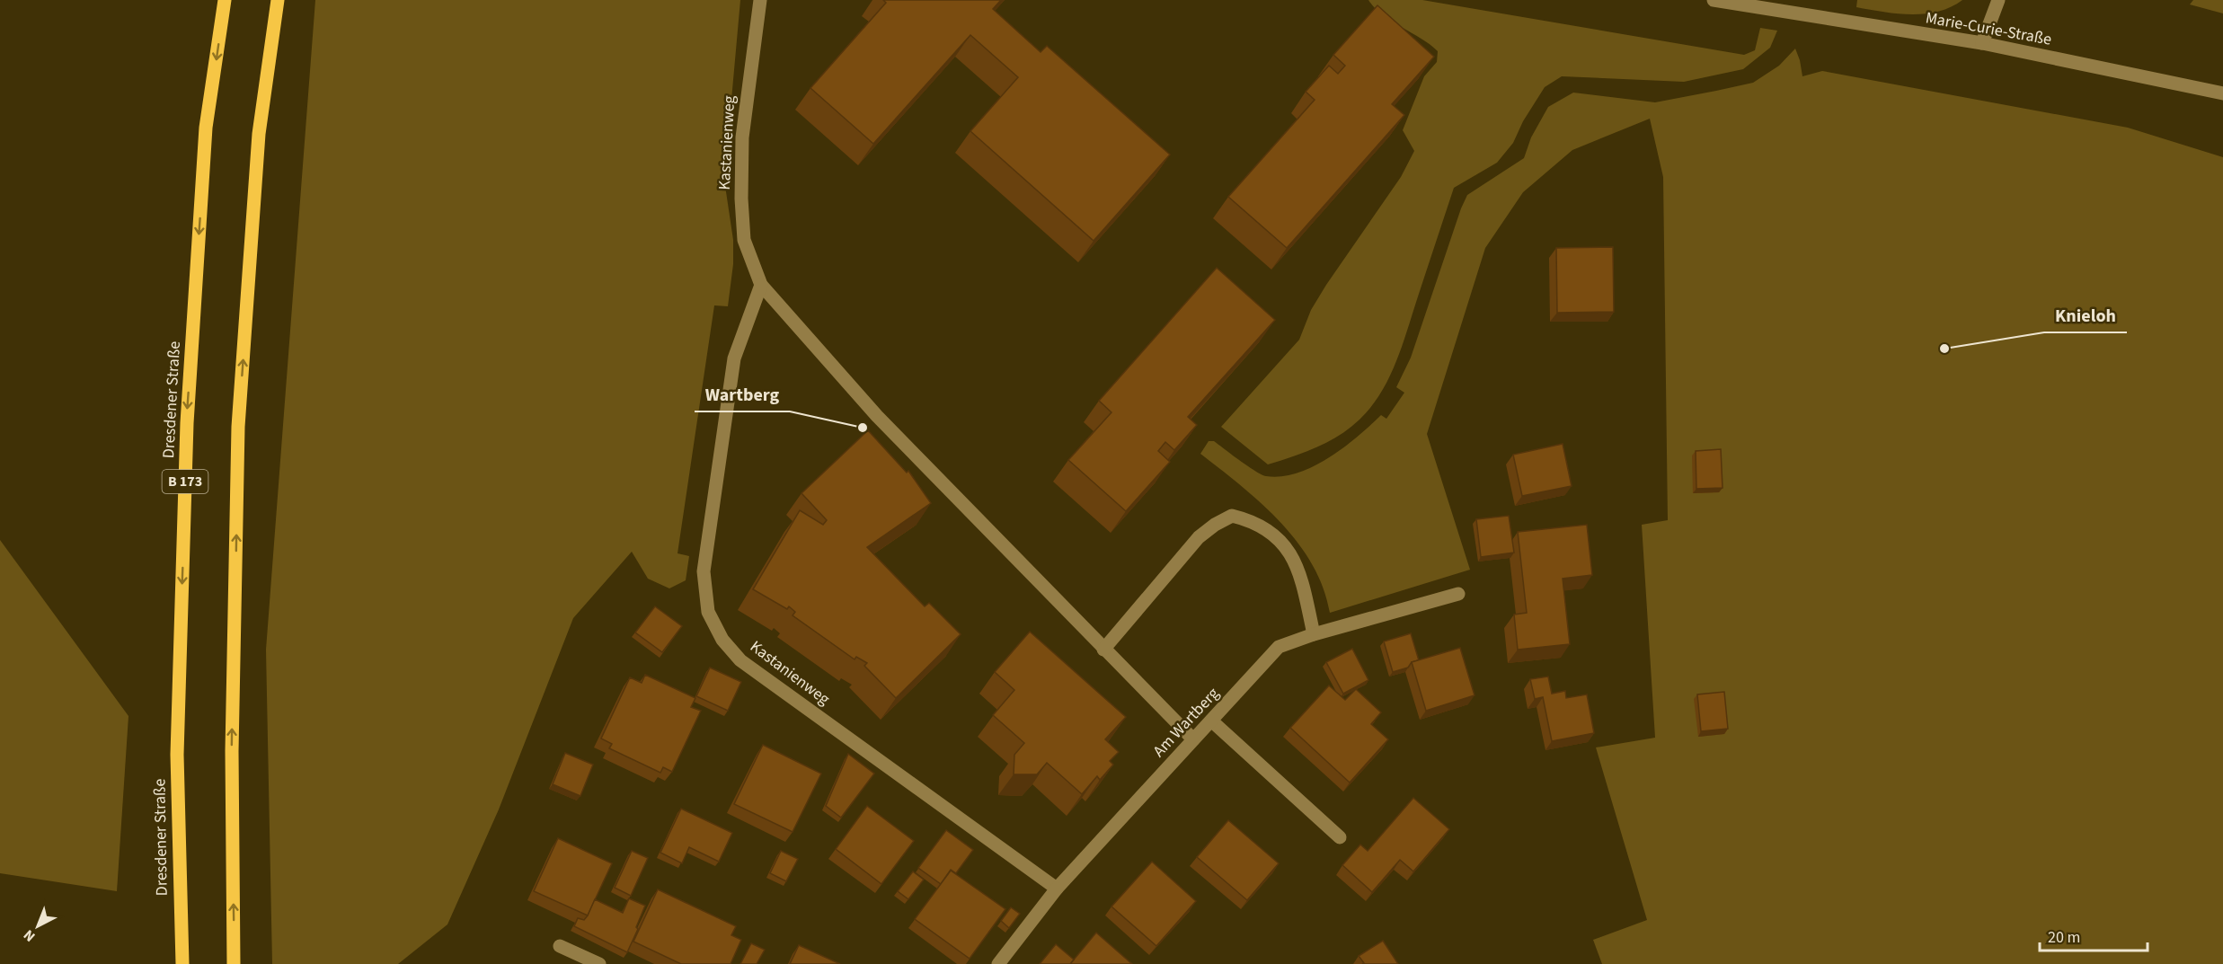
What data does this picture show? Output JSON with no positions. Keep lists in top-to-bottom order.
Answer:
{
  "streets": {
    "main road": ["Dresdener Straße", "B 173"],
    "street": ["Marie-Curie-Straße", "Kastanienweg", "Am Wartberg"]
  },
  "crossings": [
    ["Kastanienweg", "Am Wartberg"]
  ],
  "places": ["Knieloh", "Wartberg"],
  "scale_bar": "20 m",
  "north": "bottom left"
}
